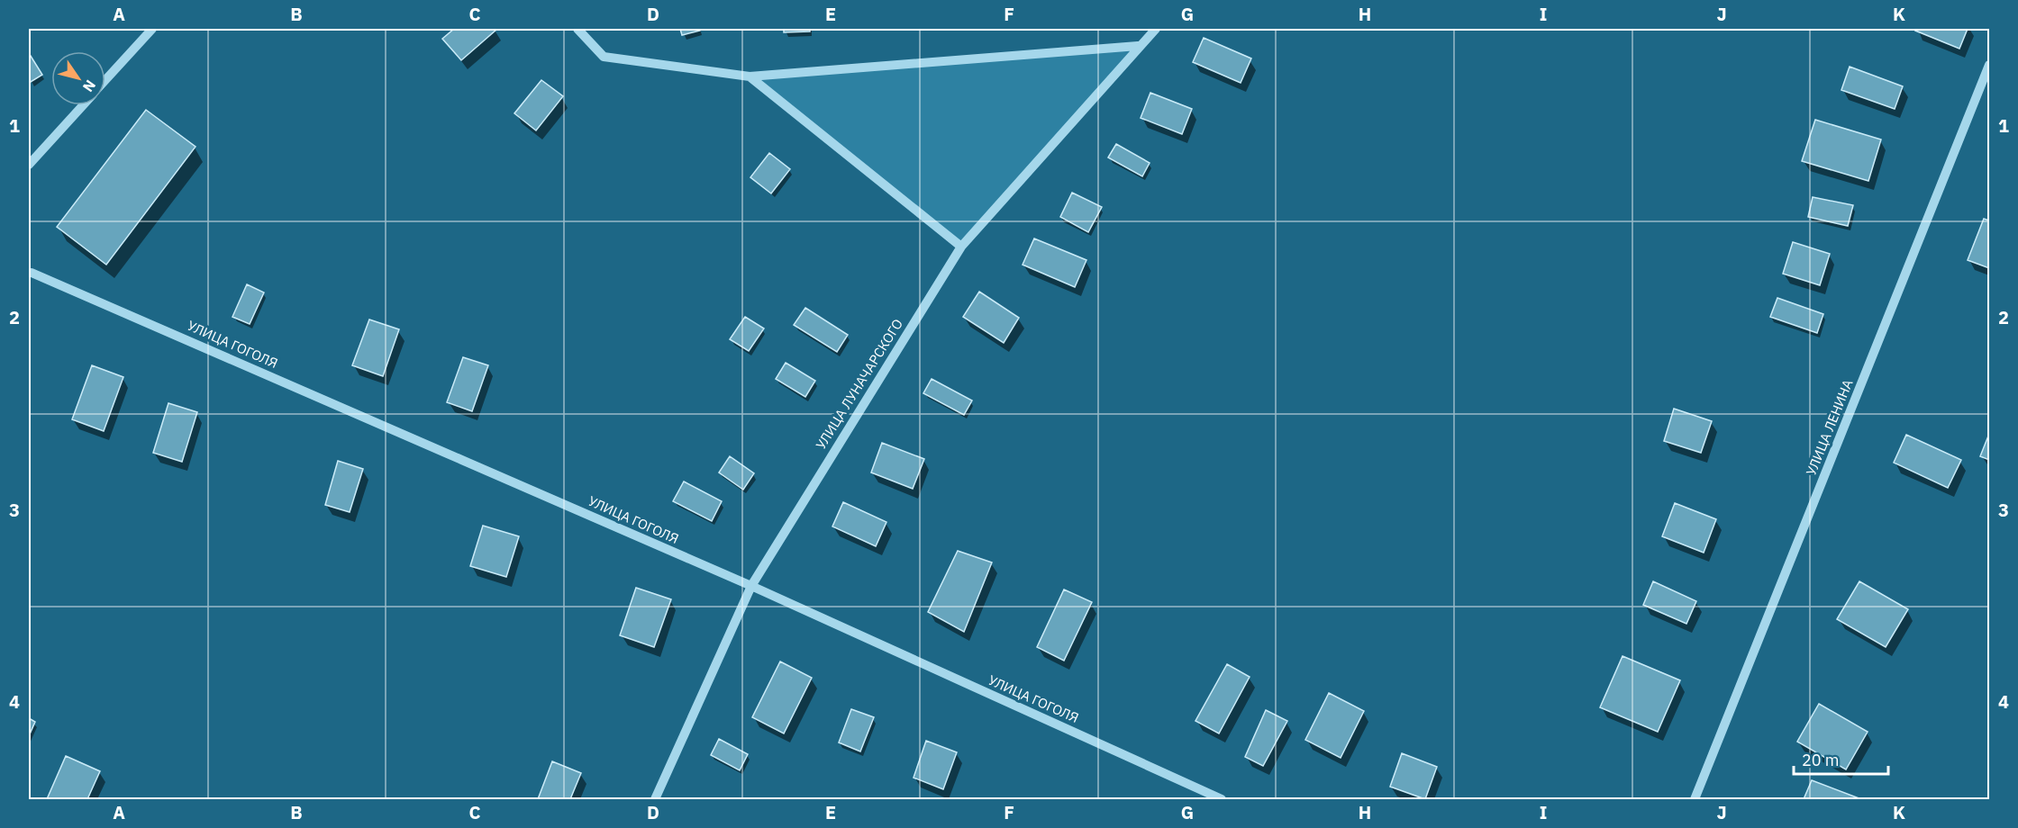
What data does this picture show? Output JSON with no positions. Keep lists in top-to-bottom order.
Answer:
{
  "streets": {
    "street": ["УЛИЦА ГОГОЛЯ", "УЛИЦА ЛУНАЧАРСКОГО", "УЛИЦА ЛЕНИНА"]
  },
  "crossings": [
    ["УЛИЦА ГОГОЛЯ", "УЛИЦА ЛУНАЧАРСКОГО"]
  ],
  "scale_bar": "20 m",
  "north": "bottom right",
  "grid": {
    "columns": [
      "A",
      "B",
      "C",
      "D",
      "E",
      "F",
      "G",
      "H",
      "I",
      "J",
      "K"
    ],
    "rows": [
      "1",
      "2",
      "3",
      "4"
    ]
  }
}
